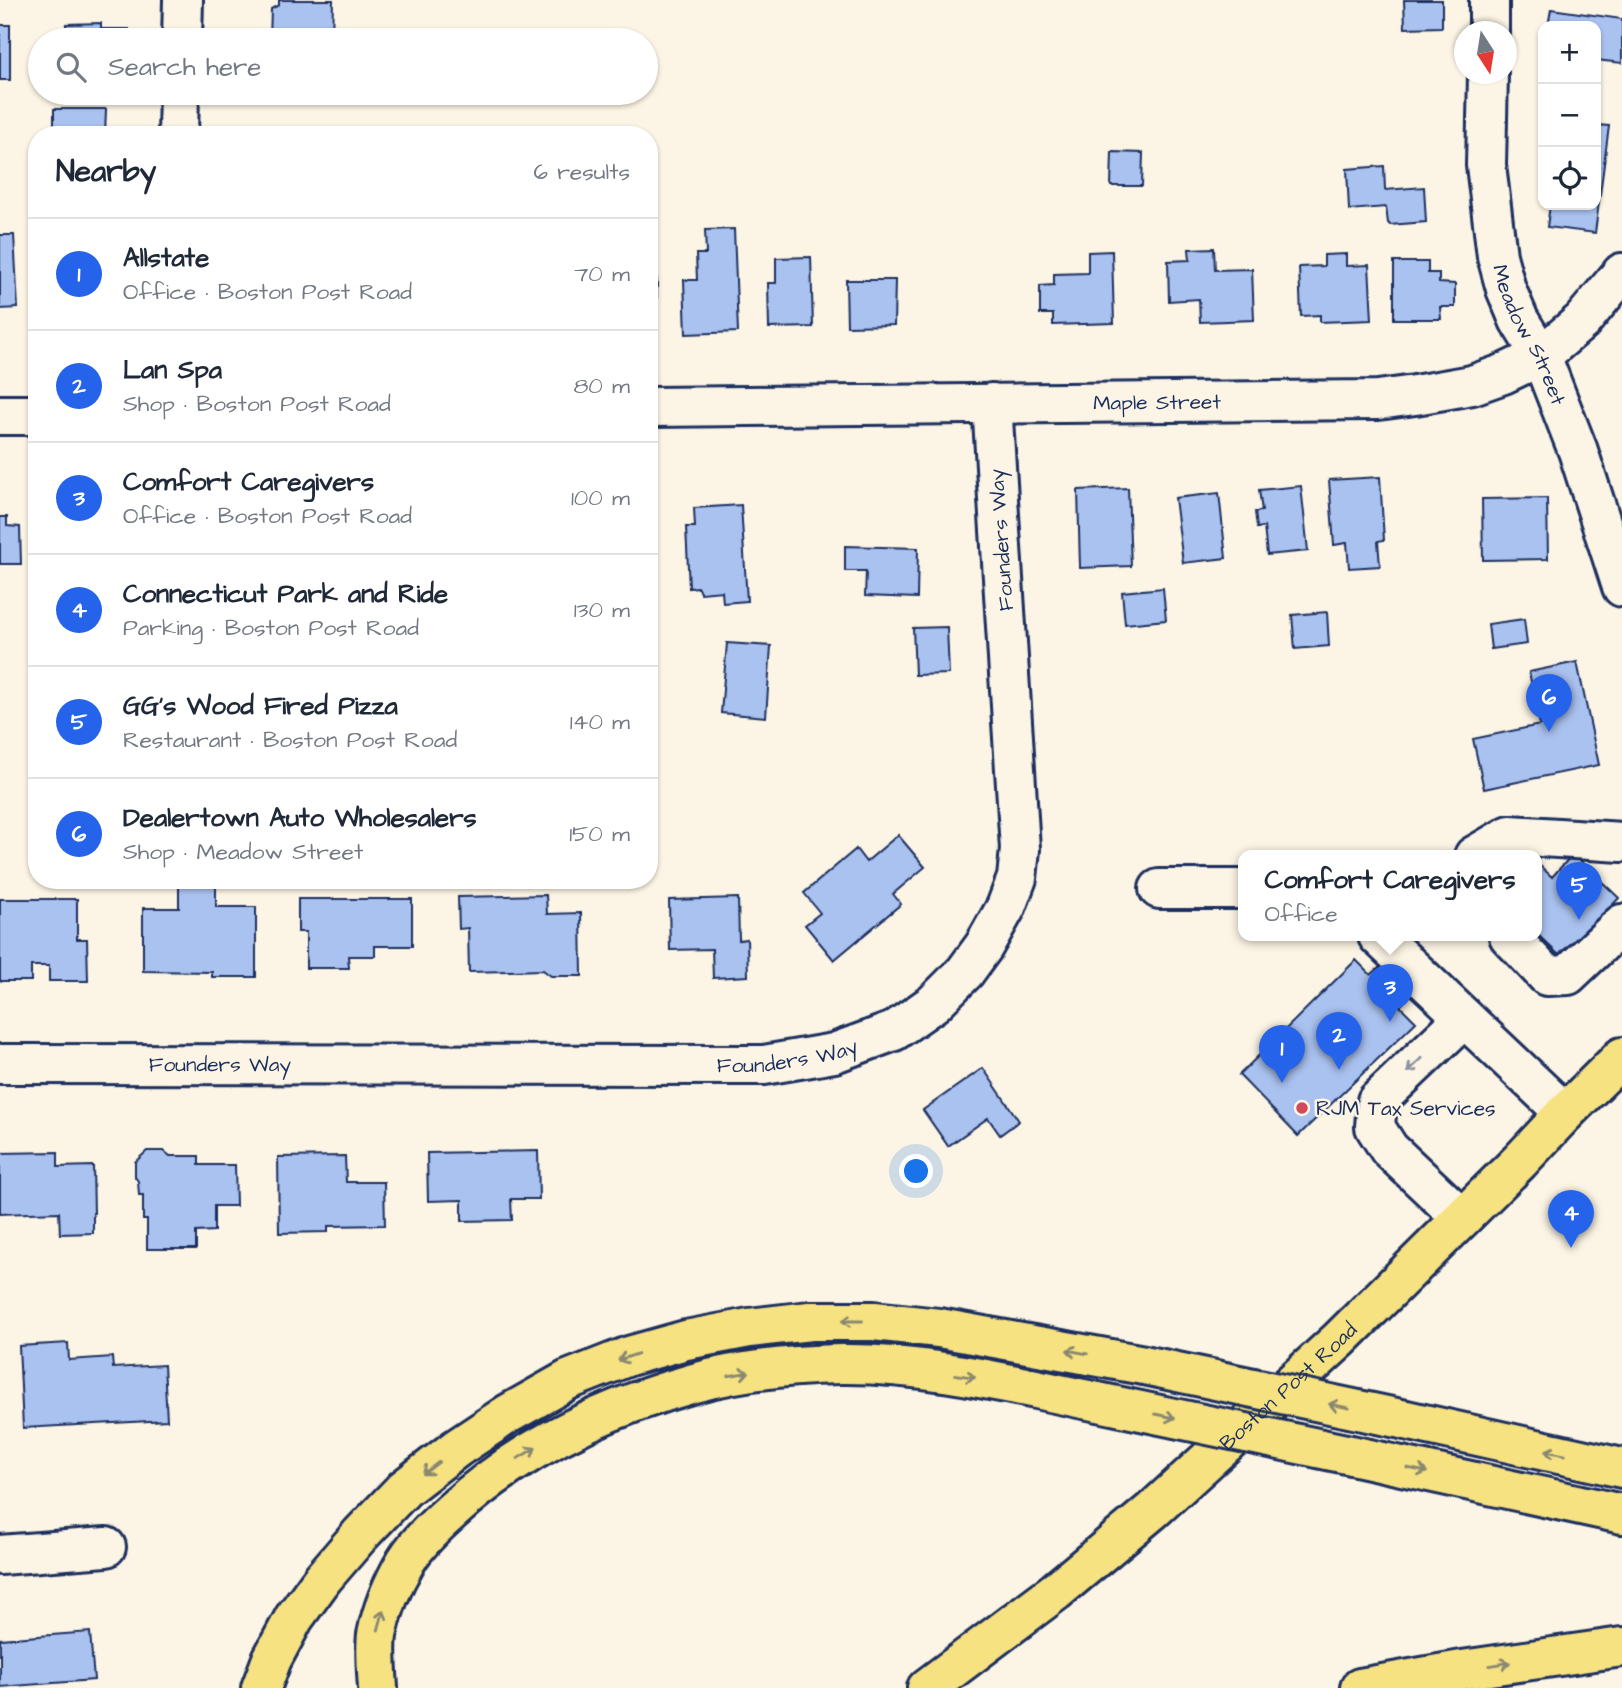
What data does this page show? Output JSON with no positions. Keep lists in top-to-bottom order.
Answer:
{
  "streets": {
    "main road": ["Boston Post Road"],
    "street": ["Meadow Street", "Maple Street", "Founders Way"]
  },
  "crossings": [
    ["Meadow Street", "Maple Street"],
    ["Maple Street", "Founders Way"]
  ],
  "places": ["RJM Tax Services"],
  "north": "bottom",
  "page": {
    "map_buttons": ["+", "−"],
    "search": "Search here",
    "heading": ["Nearby", "6 results"],
    "list": [
      {
        "mark": "1",
        "name": "Allstate",
        "note": "Office · Boston Post Road",
        "value": "70 m"
      },
      {
        "mark": "2",
        "name": "Lan Spa",
        "note": "Shop · Boston Post Road",
        "value": "80 m"
      },
      {
        "mark": "3",
        "name": "Comfort Caregivers",
        "note": "Office · Boston Post Road",
        "value": "100 m"
      },
      {
        "mark": "4",
        "name": "Connecticut Park and Ride",
        "note": "Parking · Boston Post Road",
        "value": "130 m"
      },
      {
        "mark": "5",
        "name": "GG's Wood Fired Pizza",
        "note": "Restaurant · Boston Post Road",
        "value": "140 m"
      },
      {
        "mark": "6",
        "name": "Dealertown Auto Wholesalers",
        "note": "Shop · Meadow Street",
        "value": "150 m"
      }
    ],
    "pins": [
      "6",
      "5",
      "3",
      "2",
      "1",
      "4"
    ],
    "popup": ["Comfort Caregivers", "Office"]
  }
}
